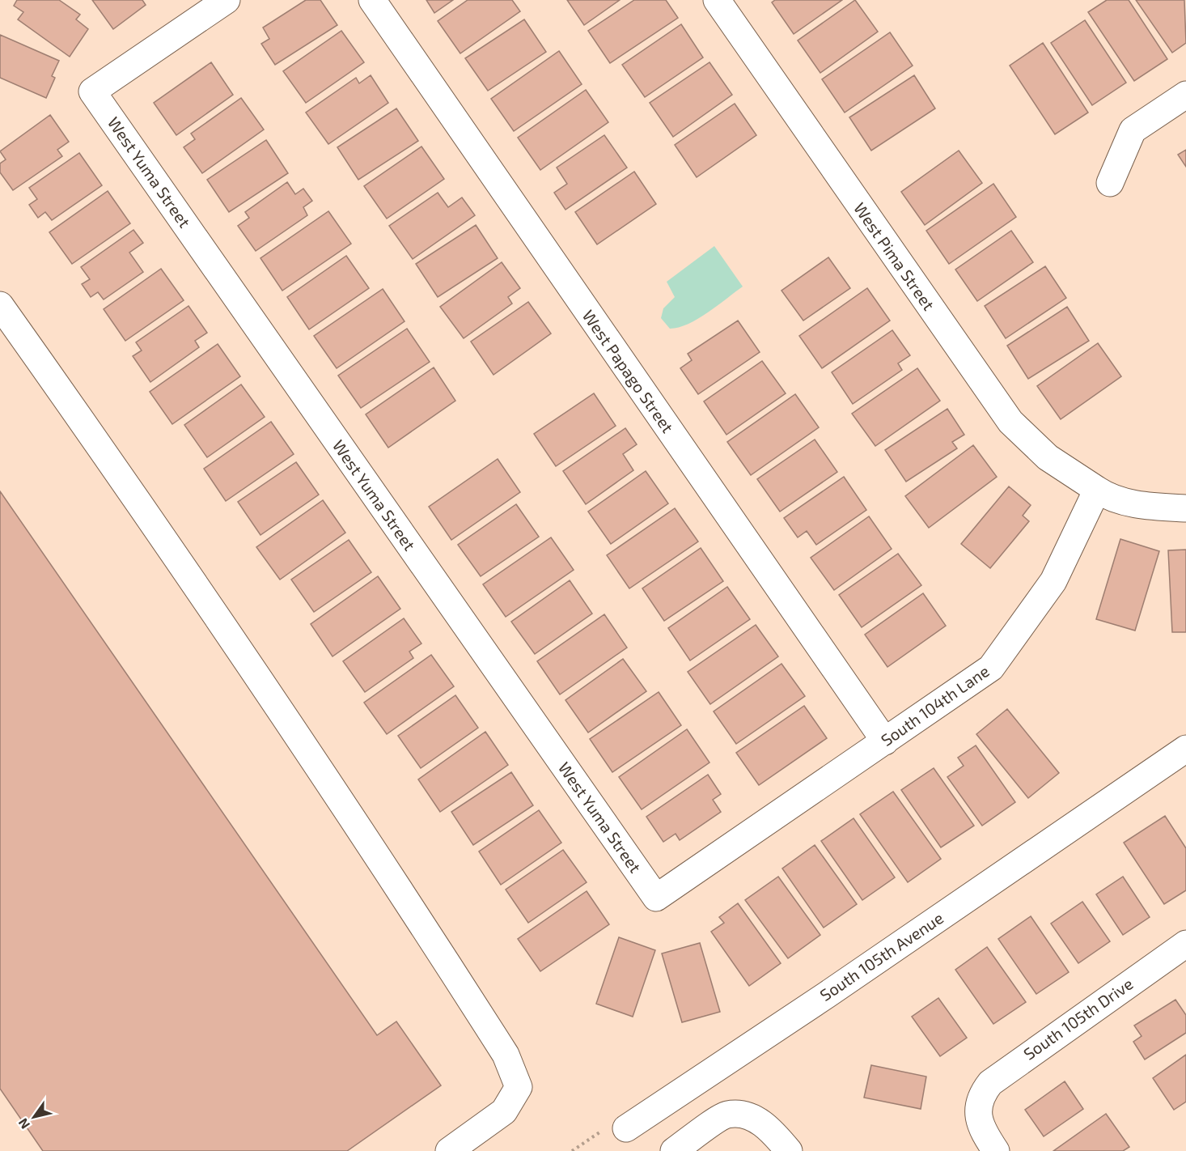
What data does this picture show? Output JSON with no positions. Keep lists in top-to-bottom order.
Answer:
{
  "streets": {
    "street": [
      "West Yuma Street",
      "West Pima Street",
      "West Papago Street",
      "South 104th Lane",
      "South 105th Avenue",
      "South 105th Drive"
    ]
  },
  "crossings": [
    ["West Yuma Street", "South 104th Lane"],
    ["West Pima Street", "South 104th Lane"],
    ["West Papago Street", "South 104th Lane"]
  ],
  "north": "bottom left"
}
